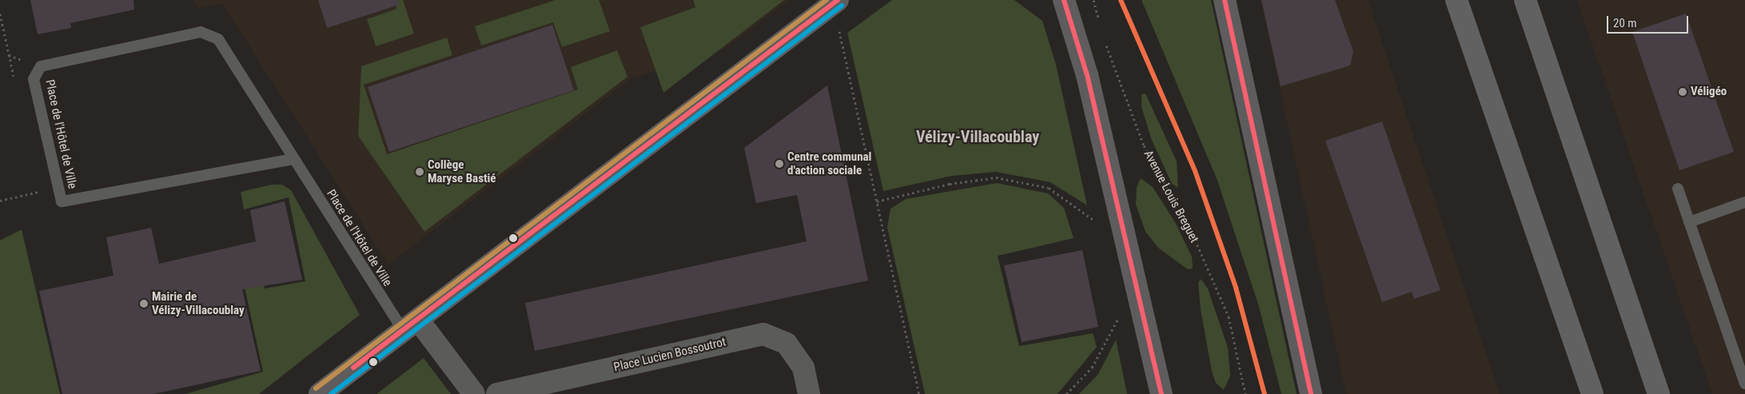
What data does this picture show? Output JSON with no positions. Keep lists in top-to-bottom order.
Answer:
{
  "streets": {
    "street": ["Place Lucien Bossoutrot"],
    "lane": ["Place de l'Hôtel de Ville"],
    "path": ["Avenue Louis Breguet"]
  },
  "districts": ["Vélizy-Villacoublay"],
  "places": [
    "Véligéo",
    "Centre communal d'action sociale",
    "Collège Maryse Bastié",
    "Mairie de Vélizy-Villacoublay"
  ],
  "scale_bar": "20 m"
}
